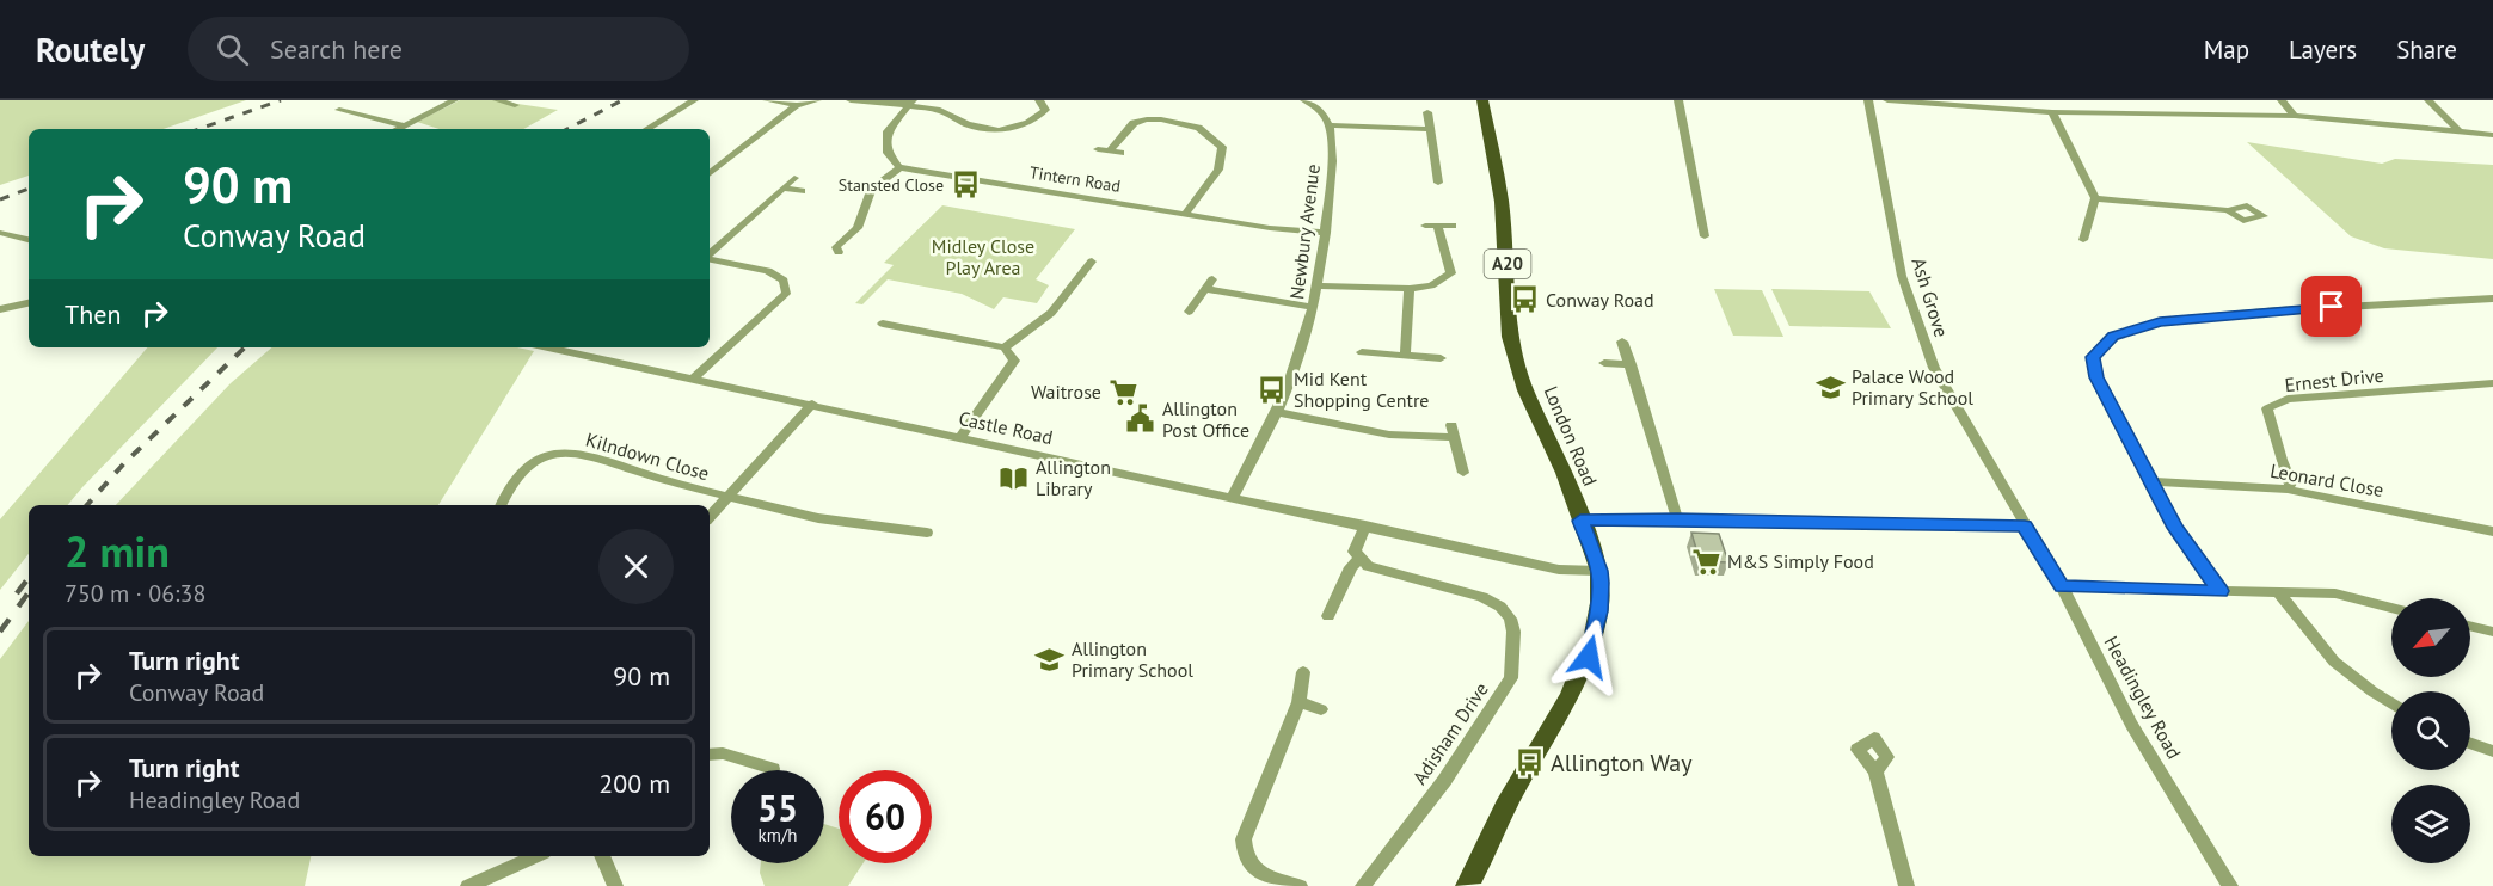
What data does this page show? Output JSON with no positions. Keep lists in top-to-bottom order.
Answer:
{
  "streets": {
    "main road": ["A20", "London Road"],
    "street": [
      "Tintern Road",
      "Newbury Avenue",
      "Ash Grove",
      "Ernest Drive",
      "Castle Road",
      "Kilndown Close",
      "Leonard Close",
      "Headingley Road",
      "Adisham Drive"
    ]
  },
  "crossings": [
    ["Tintern Road", "Newbury Avenue"],
    ["Newbury Avenue", "Castle Road"],
    ["Ash Grove", "Headingley Road"],
    ["Ernest Drive", "Leonard Close"],
    ["Castle Road", "London Road"]
  ],
  "parks": ["Midley Close Play Area"],
  "places": {
    "bus stop": [
      "Stansted Close",
      "Conway Road",
      "Mid Kent Shopping Centre",
      "Allington Way"
    ],
    "school or university": ["Palace Wood Primary School", "Allington Primary School"],
    "supermarket": ["Waitrose", "M&S Simply Food"],
    "public building": ["Allington Post Office"],
    "library": ["Allington Library"]
  },
  "north": "bottom left",
  "page": {
    "header": "Routely",
    "search": "Search here",
    "nav": ["Map", "Layers", "Share"],
    "turn": ["90 m", "Conway Road"],
    "then": "Then",
    "heading": ["2 min", "750 m · 06:38"],
    "list": [
      {
        "name": "Turn right",
        "note": "Conway Road",
        "value": "90 m"
      },
      {
        "name": "Turn right",
        "note": "Headingley Road",
        "value": "200 m"
      }
    ],
    "speed": "55 km/h",
    "limit": "60"
  }
}
